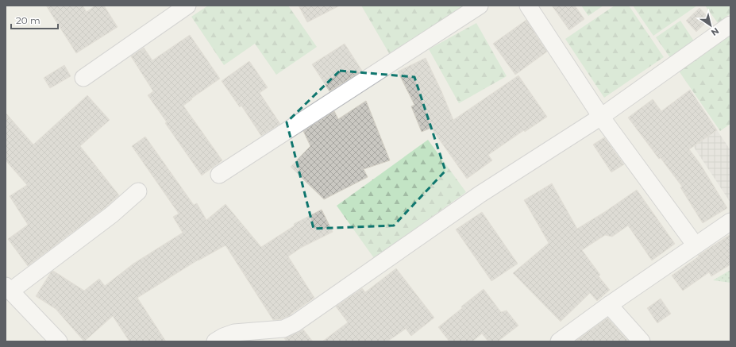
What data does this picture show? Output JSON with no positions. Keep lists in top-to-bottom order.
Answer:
{
  "scale_bar": "20 m",
  "north": "bottom right"
}
